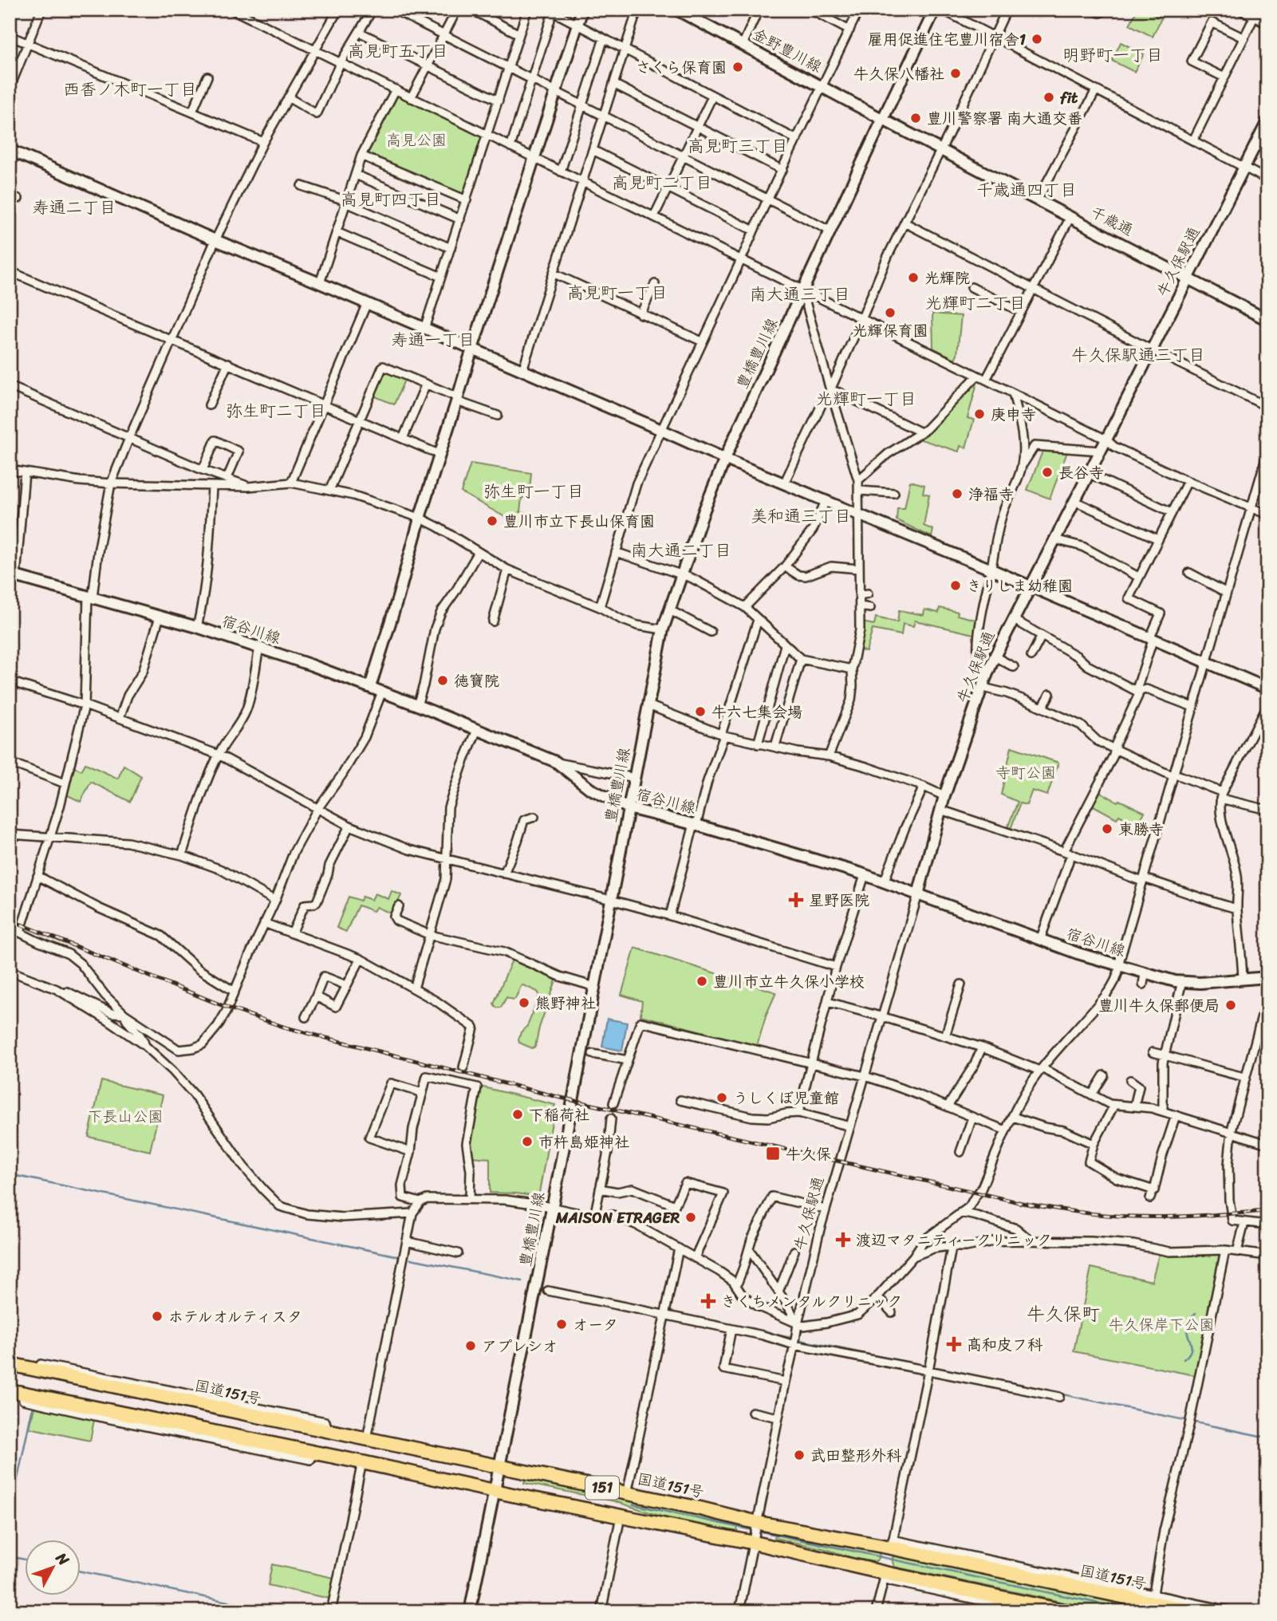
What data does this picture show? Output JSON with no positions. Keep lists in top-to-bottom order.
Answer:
{
  "streets": {
    "highway": ["国道151号", "151"],
    "street": [
      "金野豊川線",
      "千歳通",
      "牛久保駅通",
      "豊橋豊川線",
      "宿谷川線"
    ]
  },
  "crossings": [
    ["金野豊川線", "千歳通"],
    ["金野豊川線", "豊橋豊川線"],
    ["千歳通", "牛久保駅通"],
    ["千歳通", "豊橋豊川線"],
    ["牛久保駅通", "宿谷川線"],
    ["牛久保駅通", "国道151号"],
    ["牛久保駅通", "151"],
    ["豊橋豊川線", "宿谷川線"],
    ["豊橋豊川線", "国道151号"],
    ["豊橋豊川線", "151"]
  ],
  "districts": [
    "高見町五丁目",
    "明野町一丁目",
    "西香ノ木町一丁目",
    "高見町三丁目",
    "高見町二丁目",
    "千歳通四丁目",
    "高見町四丁目",
    "寿通二丁目",
    "高見町一丁目",
    "南大通三丁目",
    "光輝町二丁目",
    "寿通一丁目",
    "牛久保駅通三丁目",
    "光輝町一丁目",
    "弥生町二丁目",
    "弥生町一丁目",
    "美和通三丁目",
    "南大通二丁目",
    "牛久保町"
  ],
  "parks": [
    "高見公園",
    "寺町公園",
    "下長山公園",
    "牛久保岸下公園"
  ],
  "places": {
    "other": [
      "雇用促進住宅豊川宿舎1",
      "さくら保育園",
      "牛久保八幡社",
      "fit",
      "豊川警察署 南大通交番",
      "光輝院",
      "光輝保育園",
      "庚申寺",
      "長谷寺",
      "浄福寺",
      "豊川市立下長山保育園",
      "きりしま幼稚園",
      "徳寶院",
      "牛六七集会場",
      "東勝寺",
      "豊川市立牛久保小学校",
      "熊野神社",
      "豊川牛久保郵便局",
      "うしくぼ児童館",
      "下稲荷社",
      "市杵島姫神社",
      "MAISON ETRAGER",
      "ホテルオルティスタ",
      "オータ",
      "アプレシオ",
      "武田整形外科"
    ],
    "health": [
      "星野医院",
      "渡辺マタニティークリニック",
      "きくちメンタルクリニック",
      "髙和皮フ科"
    ],
    "transit": ["牛久保"]
  },
  "north": "top right"
}
